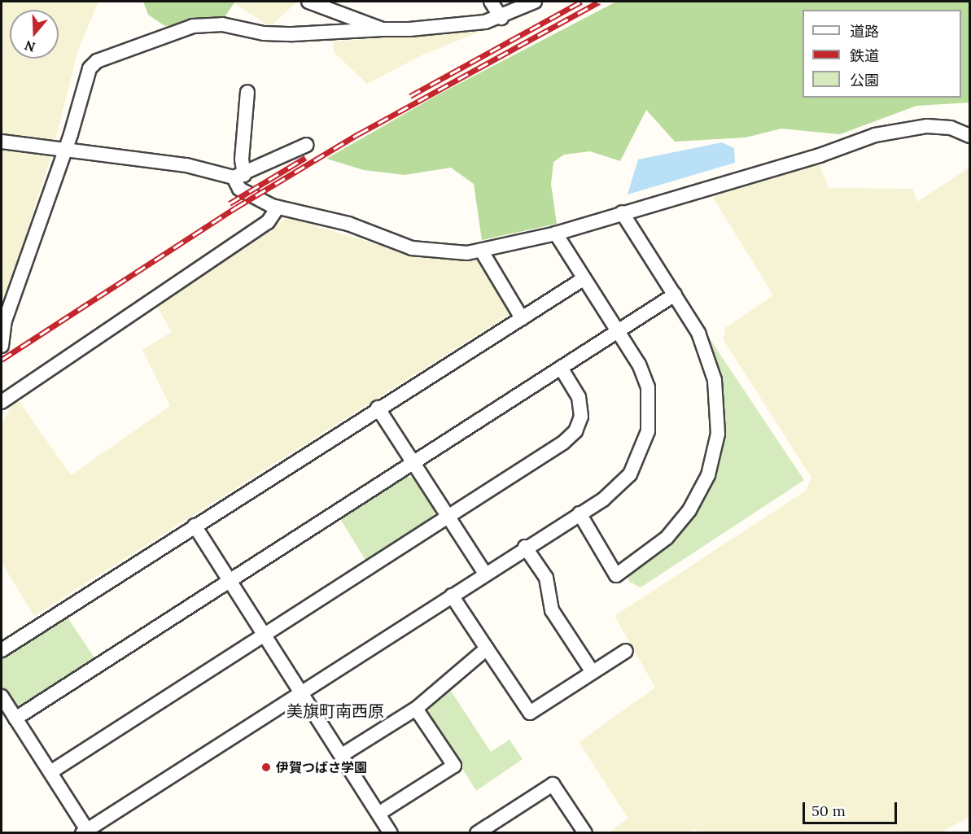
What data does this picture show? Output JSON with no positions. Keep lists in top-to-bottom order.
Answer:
{
  "districts": ["美旗町南西原"],
  "places": ["伊賀つばさ学園"],
  "legend": ["道路", "鉄道", "公園"],
  "scale_bar": "50 m",
  "north": "bottom"
}
